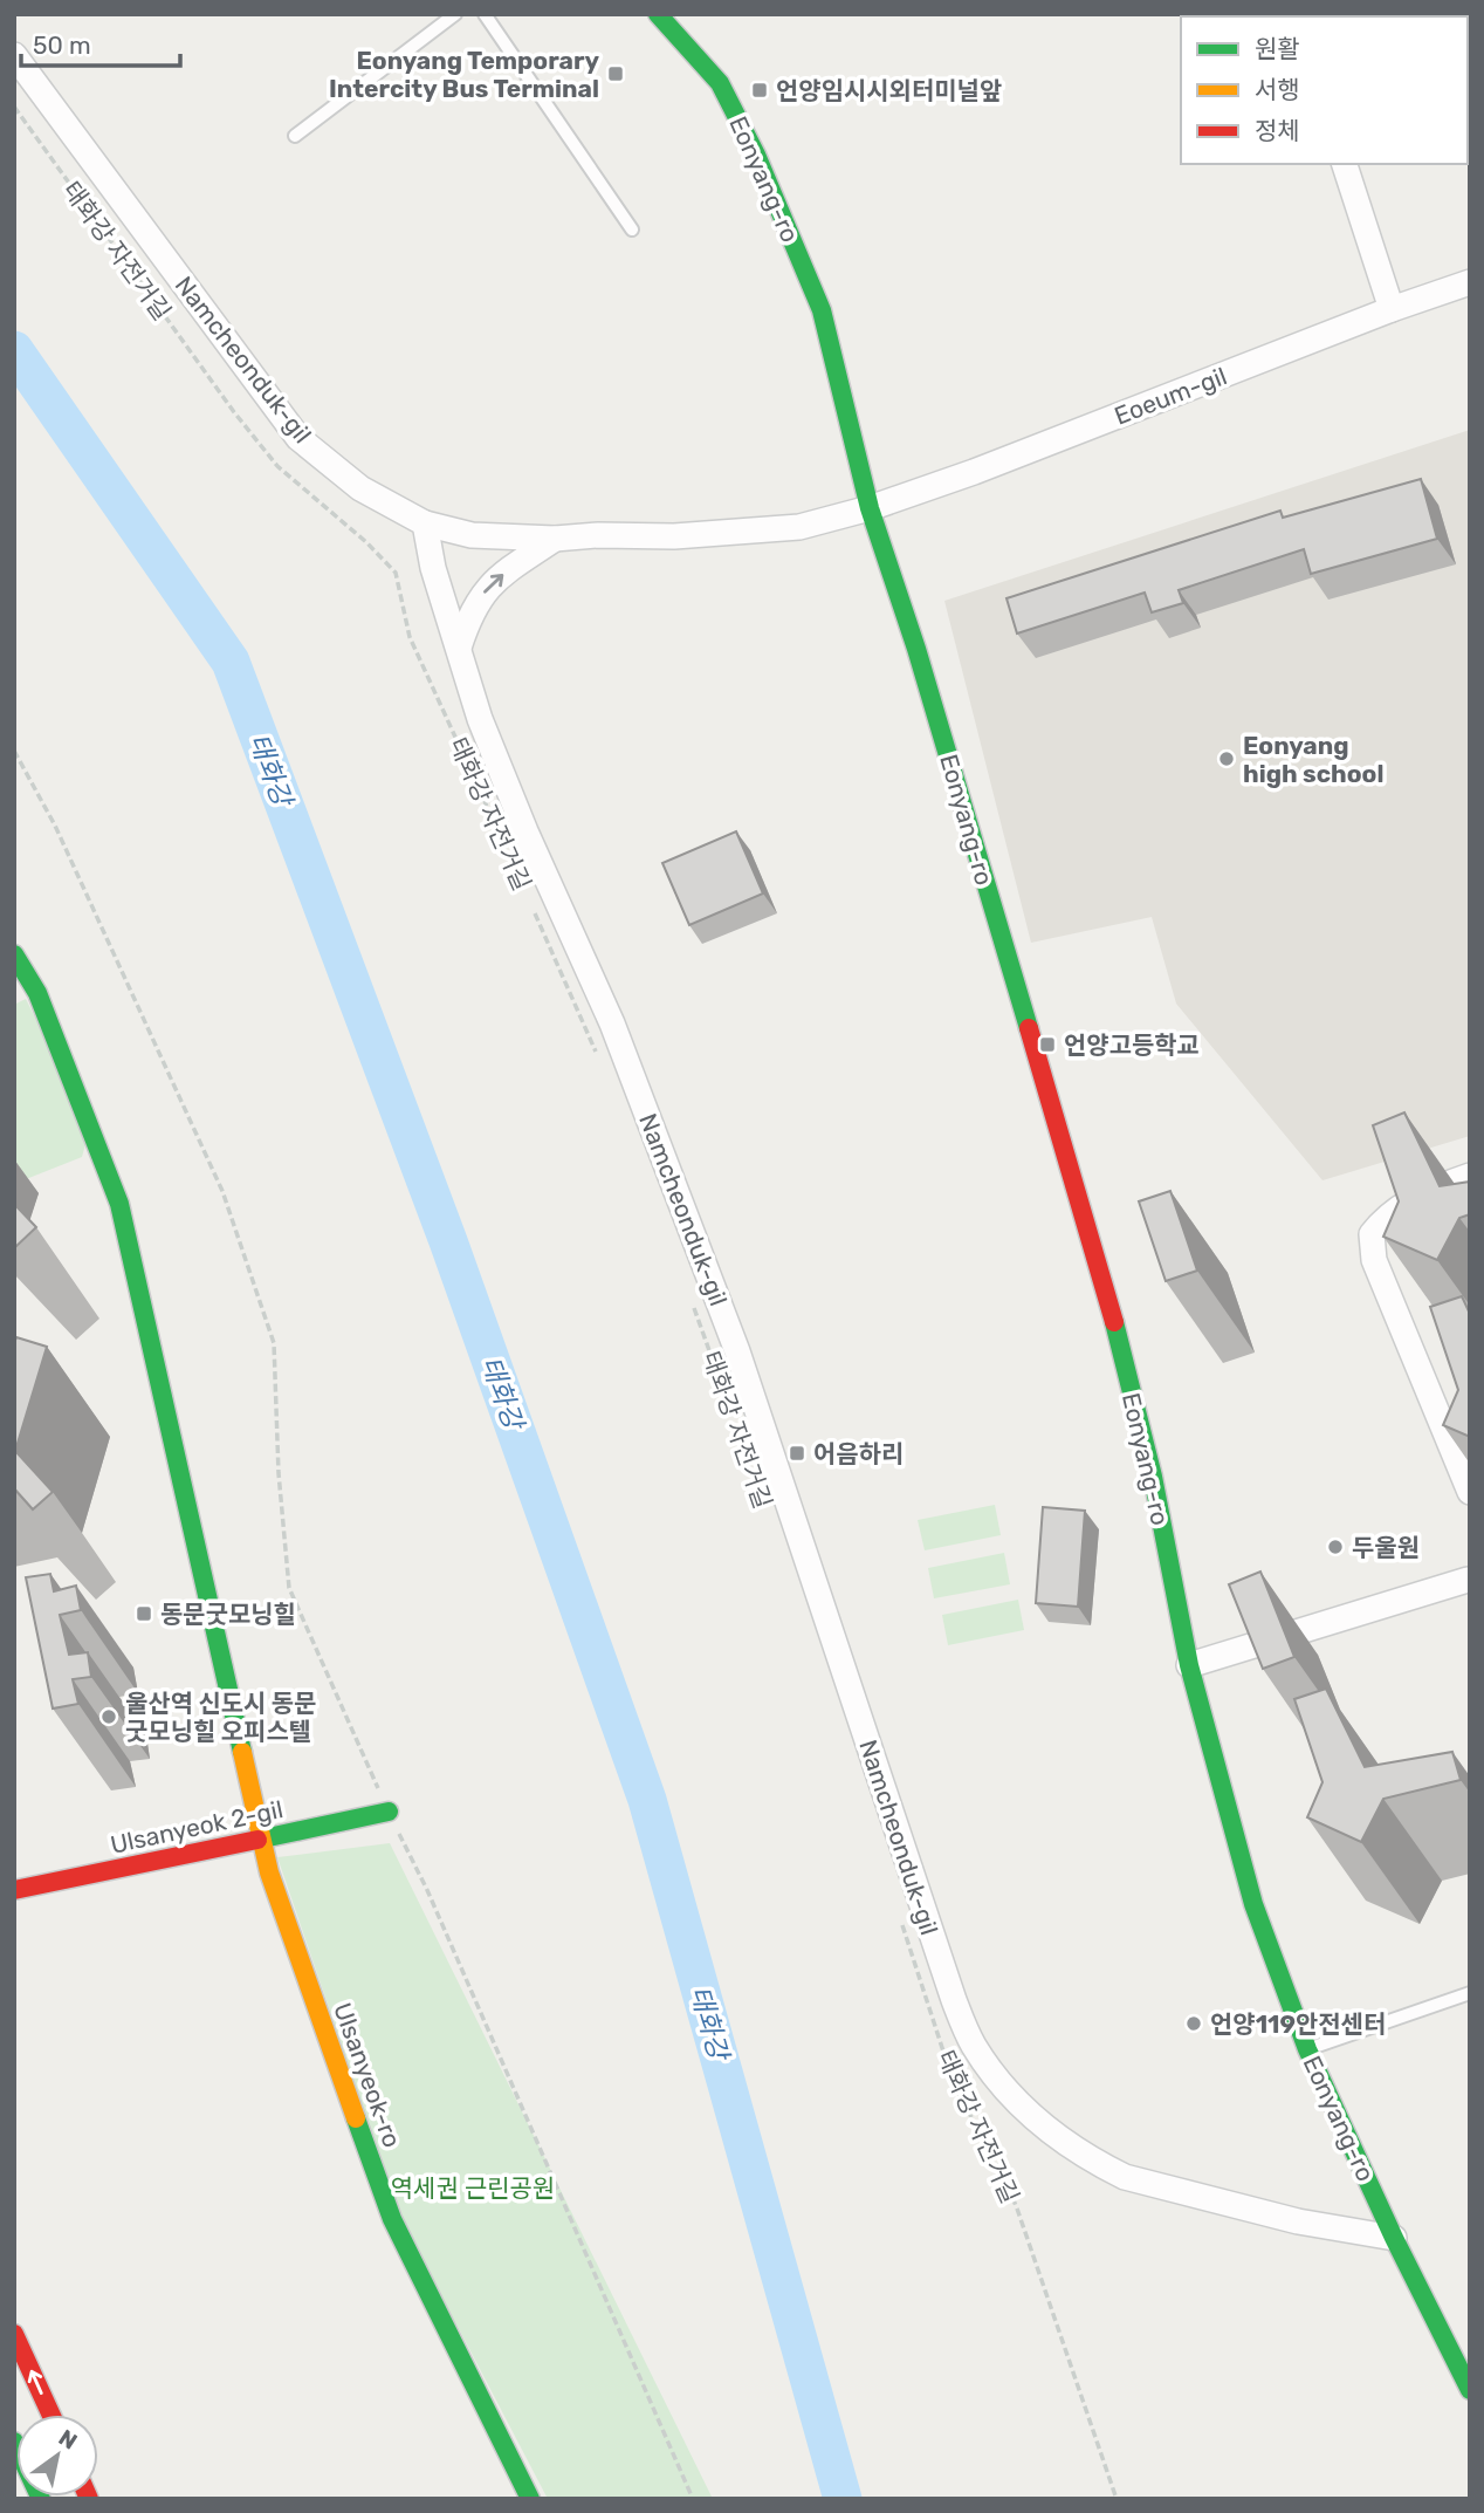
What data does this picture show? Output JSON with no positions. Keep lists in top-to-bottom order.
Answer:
{
  "streets": {
    "main road": ["Eonyang-ro", "Ulsanyeok 2-gil", "Ulsanyeok-ro"],
    "street": ["Namcheonduk-gil", "Eoeum-gil"],
    "path": ["태화강 자전거길"]
  },
  "crossings": [
    ["Eonyang-ro", "Namcheonduk-gil"],
    ["Eonyang-ro", "Eoeum-gil"],
    ["Ulsanyeok 2-gil", "Ulsanyeok-ro"]
  ],
  "water": ["태화강"],
  "parks": ["역세권 근린공원"],
  "places": {
    "transit": [
      "Eonyang Temporary Intercity Bus Terminal",
      "언양임시시외터미널앞",
      "언양고등학교",
      "어음하리",
      "동문굿모닝힐"
    ],
    "other": [
      "Eonyang high school",
      "두울원",
      "울산역 신도시 동문 굿모닝힐 오피스텔",
      "언양119안전센터"
    ]
  },
  "legend": ["원활", "서행", "정체"],
  "scale_bar": "50 m",
  "north": "top right"
}
